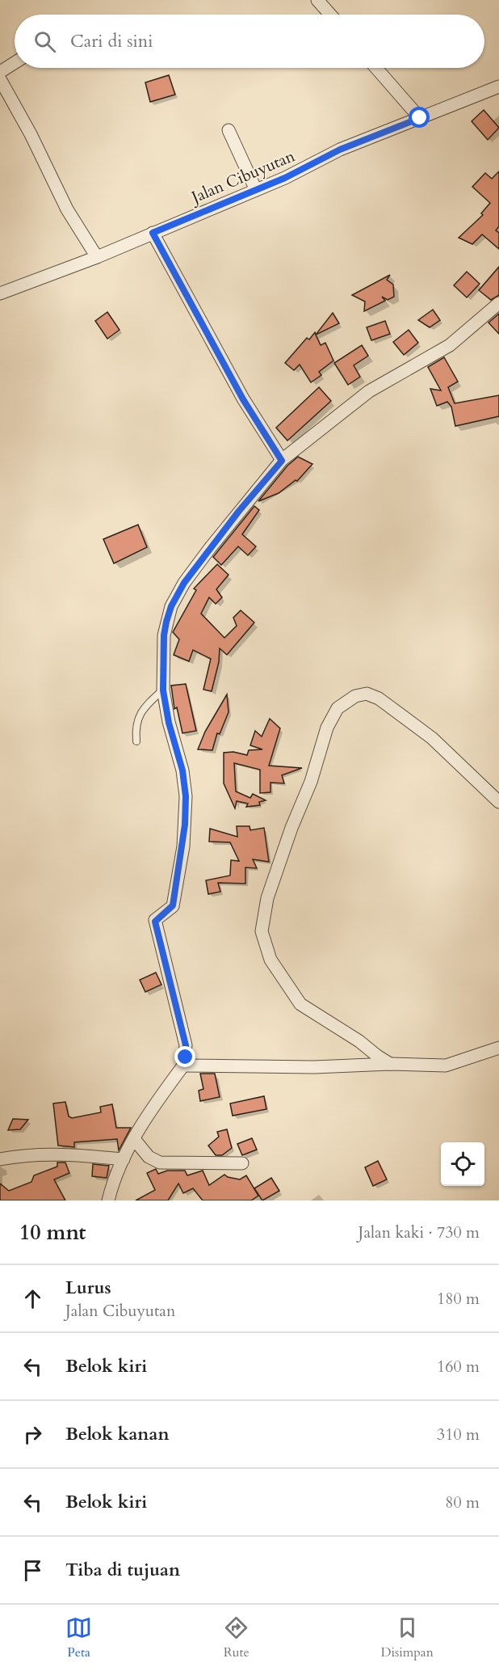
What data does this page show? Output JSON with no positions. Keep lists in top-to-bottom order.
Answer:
{
  "streets": {
    "street": ["Jalan Cibuyutan"]
  },
  "page": {
    "search": "Cari di sini",
    "heading": ["10 mnt", "Jalan kaki · 730 m"],
    "list": [
      ["Lurus", "Jalan Cibuyutan", "180 m"],
      ["Belok kiri", "160 m"],
      ["Belok kanan", "310 m"],
      ["Belok kiri", "80 m"],
      "Tiba di tujuan"
    ],
    "nav": ["Peta", "Rute", "Disimpan"]
  }
}
